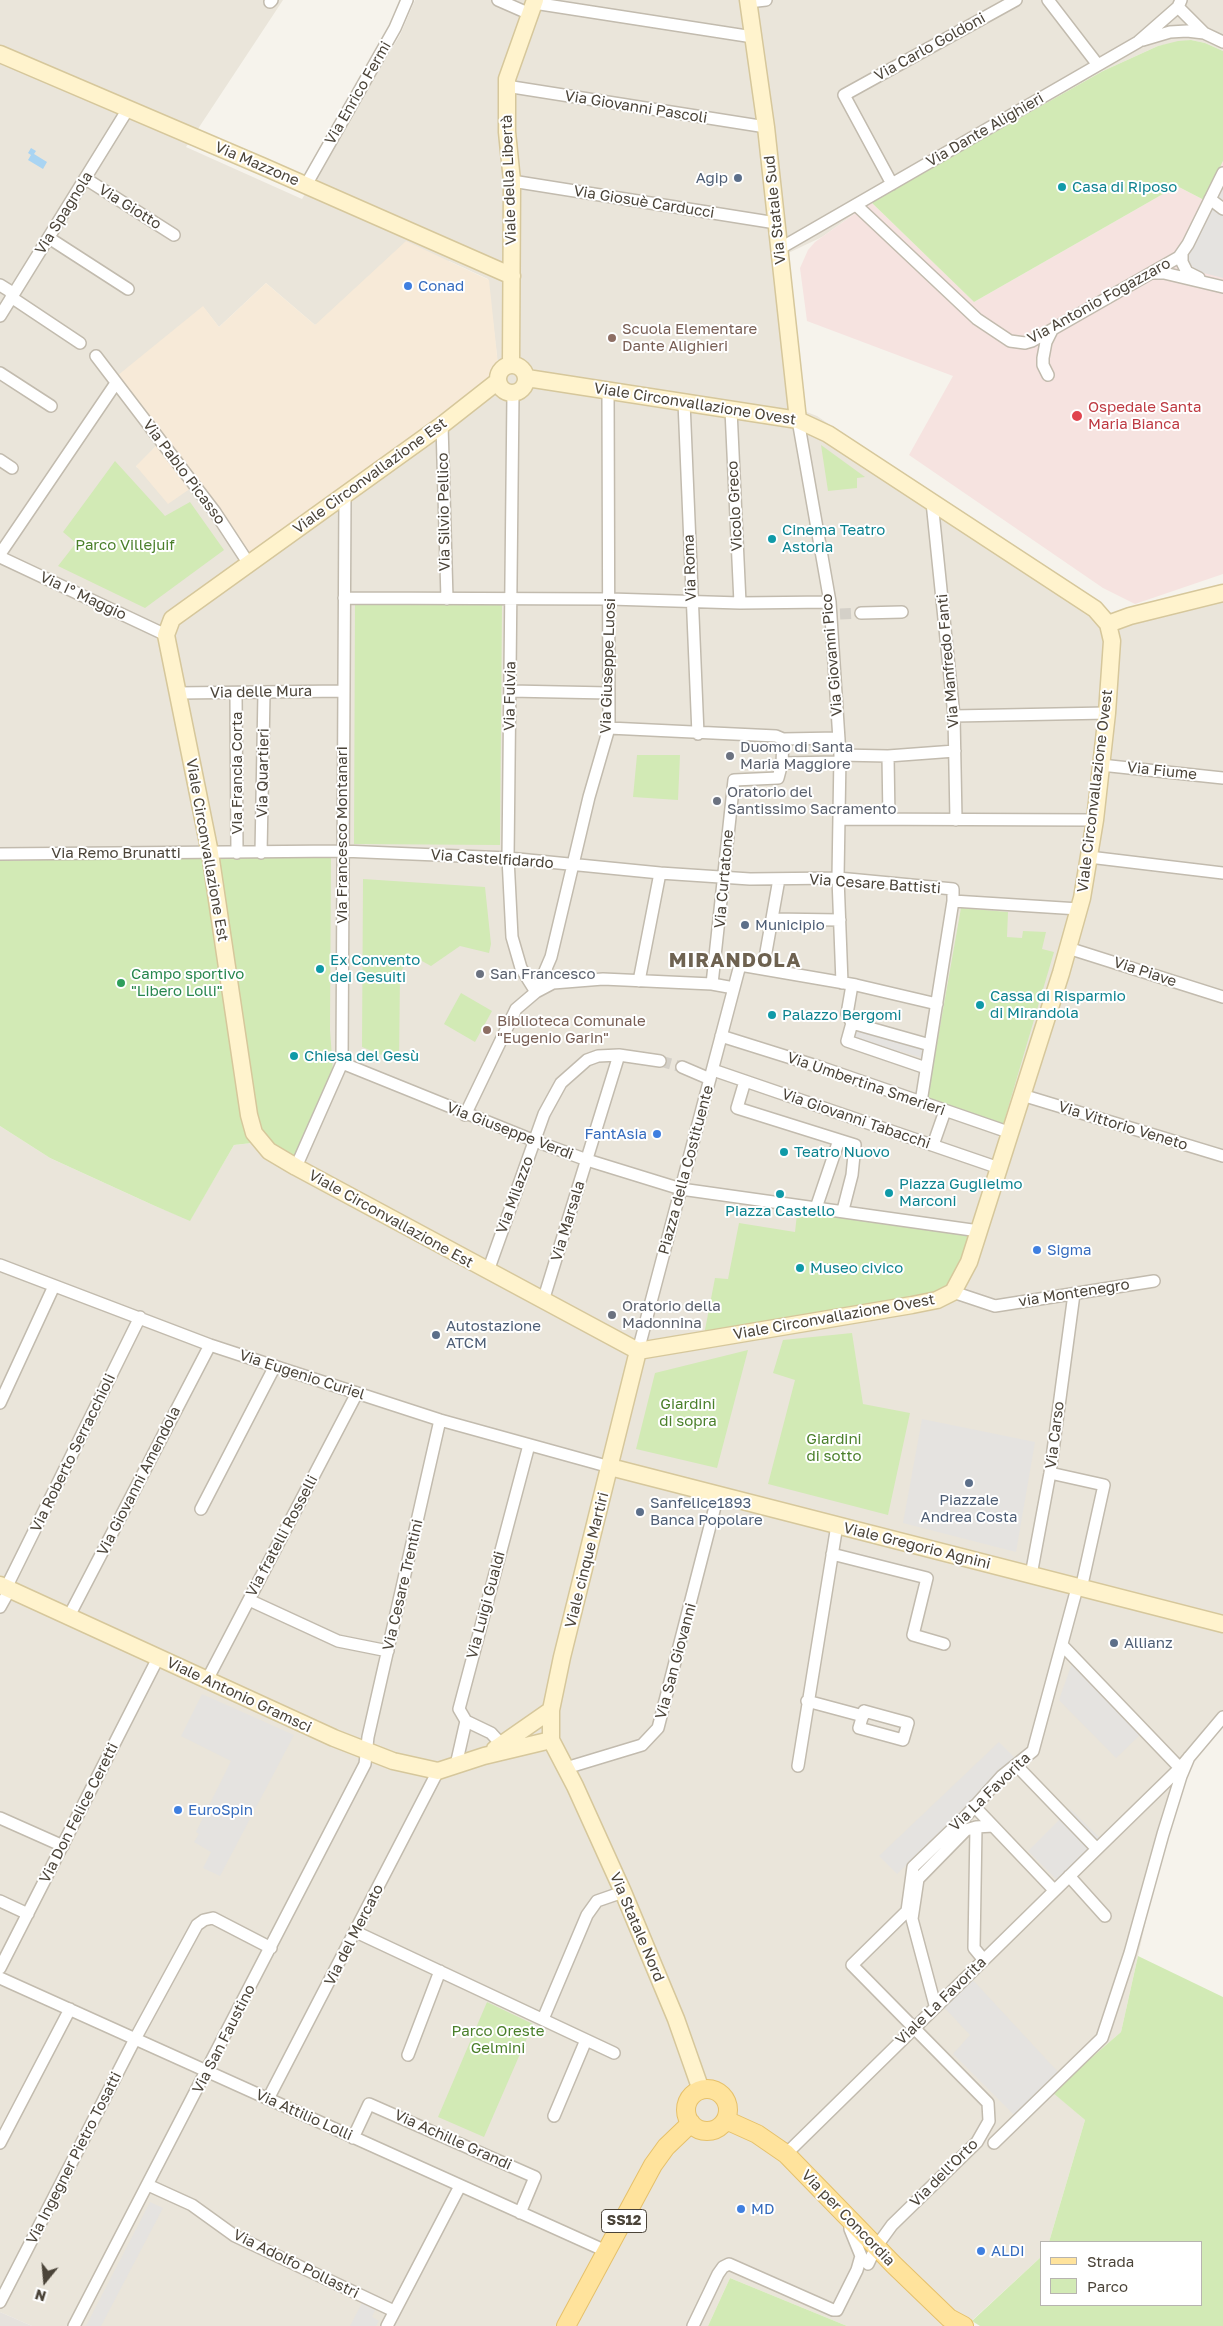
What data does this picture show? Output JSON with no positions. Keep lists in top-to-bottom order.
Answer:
{
  "streets": {
    "main road": [
      "Via Mazzone",
      "Viale della Libertà",
      "Via Statale Sud",
      "Viale Circonvallazione Ovest",
      "Viale Circonvallazione Est",
      "Viale Gregorio Agnini",
      "Viale cinque Martiri",
      "Viale Antonio Gramsci",
      "Via Statale Nord",
      "Via per Concordia",
      "SS12"
    ],
    "street": [
      "Via Carlo Goldoni",
      "Via Enrico Fermi",
      "Via Giovanni Pascoli",
      "Via Dante Alighieri",
      "Via Giosuè Carducci",
      "Via Giotto",
      "Via Spagnola",
      "Via Antonio Fogazzaro",
      "Via Pablo Picasso",
      "Vicolo Greco",
      "Via Silvio Pellico",
      "Via Roma",
      "Via I° Maggio",
      "Via Giovanni Pico",
      "Via Manfredo Fanti",
      "Via Giuseppe Luosi",
      "Via delle Mura",
      "Via Fulvia",
      "Via Fiume",
      "Via Francia Corta",
      "Via Quartieri",
      "Via Francesco Montanari",
      "Via Remo Brunatti",
      "Via Castelfidardo",
      "Via Curtatone",
      "Via Cesare Battisti",
      "Via Piave",
      "Via Umbertina Smerieri",
      "Via Giovanni Tabacchi",
      "Via Vittorio Veneto",
      "Via Giuseppe Verdi",
      "Piazza della Costituente",
      "Via Milazzo",
      "Via Marsala",
      "via Montenegro",
      "Via Eugenio Curiel",
      "Via Carso",
      "Via Roberto Serracchioli",
      "Via Giovanni Amendola",
      "Via fratelli Rosselli",
      "Via Cesare Trentini",
      "Via Luigi Gualdi",
      "Via San Giovanni",
      "Via La Favorita",
      "Via Don Felice Ceretti",
      "Via del Mercato",
      "Viale La Favorita",
      "Via San Faustino",
      "Via Attilio Lolli",
      "Via Achille Grandi",
      "Via Ingegner Pietro Tosatti",
      "Via dell'Orto",
      "Via Adolfo Pollastri"
    ]
  },
  "crossings": [
    ["Via Carlo Goldoni", "Via Dante Alighieri"],
    ["Via Enrico Fermi", "Via Mazzone"],
    ["Via Giovanni Pascoli", "Viale della Libertà"],
    ["Via Giovanni Pascoli", "Via Statale Sud"],
    ["Via Dante Alighieri", "Via Statale Sud"],
    ["Via Dante Alighieri", "Via Antonio Fogazzaro"],
    ["Via Mazzone", "Viale della Libertà"],
    ["Via Mazzone", "Via Spagnola"],
    ["Viale della Libertà", "Via Giosuè Carducci"],
    ["Viale della Libertà", "Viale Circonvallazione Ovest"],
    ["Viale della Libertà", "Viale Circonvallazione Est"],
    ["Viale della Libertà", "Via Fulvia"],
    ["Via Giosuè Carducci", "Via Statale Sud"],
    ["Via Giotto", "Via Spagnola"],
    ["Via Statale Sud", "Viale Circonvallazione Ovest"],
    ["Via Statale Sud", "Via Giovanni Pico"],
    ["Viale Circonvallazione Ovest", "Viale Circonvallazione Est"],
    ["Viale Circonvallazione Ovest", "Vicolo Greco"],
    ["Viale Circonvallazione Ovest", "Via Roma"],
    ["Viale Circonvallazione Ovest", "Via Giovanni Pico"],
    ["Viale Circonvallazione Ovest", "Via Manfredo Fanti"],
    ["Viale Circonvallazione Ovest", "Via Giuseppe Luosi"],
    ["Viale Circonvallazione Ovest", "Via Fulvia"],
    ["Viale Circonvallazione Ovest", "Via Fiume"],
    ["Viale Circonvallazione Ovest", "Via Cesare Battisti"],
    ["Viale Circonvallazione Ovest", "Via Piave"],
    ["Viale Circonvallazione Ovest", "Via Umbertina Smerieri"],
    ["Viale Circonvallazione Ovest", "Via Giovanni Tabacchi"],
    ["Viale Circonvallazione Ovest", "Via Vittorio Veneto"],
    ["Viale Circonvallazione Ovest", "Piazza della Costituente"],
    ["Viale Circonvallazione Ovest", "via Montenegro"],
    ["Viale Circonvallazione Ovest", "Viale cinque Martiri"],
    ["Via Pablo Picasso", "Viale Circonvallazione Est"],
    ["Viale Circonvallazione Est", "Via Silvio Pellico"],
    ["Viale Circonvallazione Est", "Via I° Maggio"],
    ["Viale Circonvallazione Est", "Via delle Mura"],
    ["Viale Circonvallazione Est", "Via Fulvia"],
    ["Viale Circonvallazione Est", "Via Francesco Montanari"],
    ["Viale Circonvallazione Est", "Via Remo Brunatti"],
    ["Viale Circonvallazione Est", "Piazza della Costituente"],
    ["Viale Circonvallazione Est", "Via Milazzo"],
    ["Viale Circonvallazione Est", "Via Marsala"],
    ["Viale Circonvallazione Est", "Viale cinque Martiri"],
    ["Via Giovanni Pico", "Via Cesare Battisti"],
    ["Via Giuseppe Luosi", "Via Fulvia"],
    ["Via Giuseppe Luosi", "Via Castelfidardo"],
    ["Via delle Mura", "Via Francia Corta"],
    ["Via delle Mura", "Via Quartieri"],
    ["Via delle Mura", "Via Francesco Montanari"],
    ["Via Fulvia", "Via Castelfidardo"],
    ["Via Francia Corta", "Via Remo Brunatti"],
    ["Via Quartieri", "Via Remo Brunatti"],
    ["Via Quartieri", "Via Castelfidardo"],
    ["Via Francesco Montanari", "Via Castelfidardo"],
    ["Via Francesco Montanari", "Via Giuseppe Verdi"],
    ["Via Remo Brunatti", "Via Castelfidardo"],
    ["Via Castelfidardo", "Via Curtatone"],
    ["Via Castelfidardo", "Via Cesare Battisti"],
    ["Via Curtatone", "Via Cesare Battisti"],
    ["Via Umbertina Smerieri", "Piazza della Costituente"],
    ["Via Giovanni Tabacchi", "Piazza della Costituente"],
    ["Via Giuseppe Verdi", "Piazza della Costituente"],
    ["Via Giuseppe Verdi", "Via Milazzo"],
    ["Via Giuseppe Verdi", "Via Marsala"],
    ["Piazza della Costituente", "Viale cinque Martiri"],
    ["Via Milazzo", "Via Marsala"],
    ["via Montenegro", "Via Carso"],
    ["Via Eugenio Curiel", "Via Roberto Serracchioli"],
    ["Via Eugenio Curiel", "Via Giovanni Amendola"],
    ["Via Eugenio Curiel", "Via fratelli Rosselli"],
    ["Via Eugenio Curiel", "Viale Gregorio Agnini"],
    ["Via Eugenio Curiel", "Viale cinque Martiri"],
    ["Via Eugenio Curiel", "Via Cesare Trentini"],
    ["Via Eugenio Curiel", "Via Luigi Gualdi"],
    ["Via Carso", "Viale Gregorio Agnini"],
    ["Via Carso", "Via La Favorita"],
    ["Via Roberto Serracchioli", "Viale Antonio Gramsci"],
    ["Via Giovanni Amendola", "Viale Antonio Gramsci"],
    ["Via fratelli Rosselli", "Viale Antonio Gramsci"],
    ["Viale Gregorio Agnini", "Viale cinque Martiri"],
    ["Viale Gregorio Agnini", "Via San Giovanni"],
    ["Viale Gregorio Agnini", "Via La Favorita"],
    ["Viale cinque Martiri", "Via San Giovanni"],
    ["Viale cinque Martiri", "Via Statale Nord"],
    ["Via Cesare Trentini", "Viale Antonio Gramsci"],
    ["Via Cesare Trentini", "Via San Faustino"],
    ["Via San Giovanni", "Via Statale Nord"],
    ["Viale Antonio Gramsci", "Via Don Felice Ceretti"],
    ["Viale Antonio Gramsci", "Via del Mercato"],
    ["Viale Antonio Gramsci", "Via San Faustino"],
    ["Via La Favorita", "Via dell'Orto"],
    ["Via Statale Nord", "Via per Concordia"],
    ["Via Statale Nord", "SS12"],
    ["Via del Mercato", "Via Attilio Lolli"],
    ["Viale La Favorita", "Via dell'Orto"],
    ["Viale La Favorita", "Via per Concordia"],
    ["Via San Faustino", "Via Attilio Lolli"],
    ["Via San Faustino", "Via Ingegner Pietro Tosatti"],
    ["Via San Faustino", "Via Adolfo Pollastri"],
    ["Via Attilio Lolli", "Via Achille Grandi"],
    ["Via Attilio Lolli", "Via Ingegner Pietro Tosatti"],
    ["Via Attilio Lolli", "SS12"],
    ["Via dell'Orto", "Via per Concordia"],
    ["Via per Concordia", "SS12"]
  ],
  "districts": ["MIRANDOLA"],
  "parks": [
    "Parco Villejuif",
    "Giardini di sopra",
    "Giardini di sotto",
    "Parco Oreste Gelmini"
  ],
  "places": [
    "Agip",
    "Casa di Riposo",
    "Conad",
    "Scuola Elementare Dante Alighieri",
    "Ospedale Santa Maria Bianca",
    "Cinema Teatro Astoria",
    "Duomo di Santa Maria Maggiore",
    "Oratorio del Santissimo Sacramento",
    "Municipio",
    "Ex Convento dei Gesuiti",
    "San Francesco",
    "Campo sportivo \"Libero Lolli\"",
    "Cassa di Risparmio di Mirandola",
    "Palazzo Bergomi",
    "Biblioteca Comunale \"Eugenio Garin\"",
    "Chiesa del Gesù",
    "FantAsia",
    "Teatro Nuovo",
    "Piazza Guglielmo Marconi",
    "Piazza Castello",
    "Sigma",
    "Museo civico",
    "Oratorio della Madonnina",
    "Autostazione ATCM",
    "Piazzale Andrea Costa",
    "Sanfelice1893 Banca Popolare",
    "Allianz",
    "EuroSpin",
    "MD",
    "ALDI"
  ],
  "legend": ["Strada", "Parco"],
  "north": "bottom"
}
